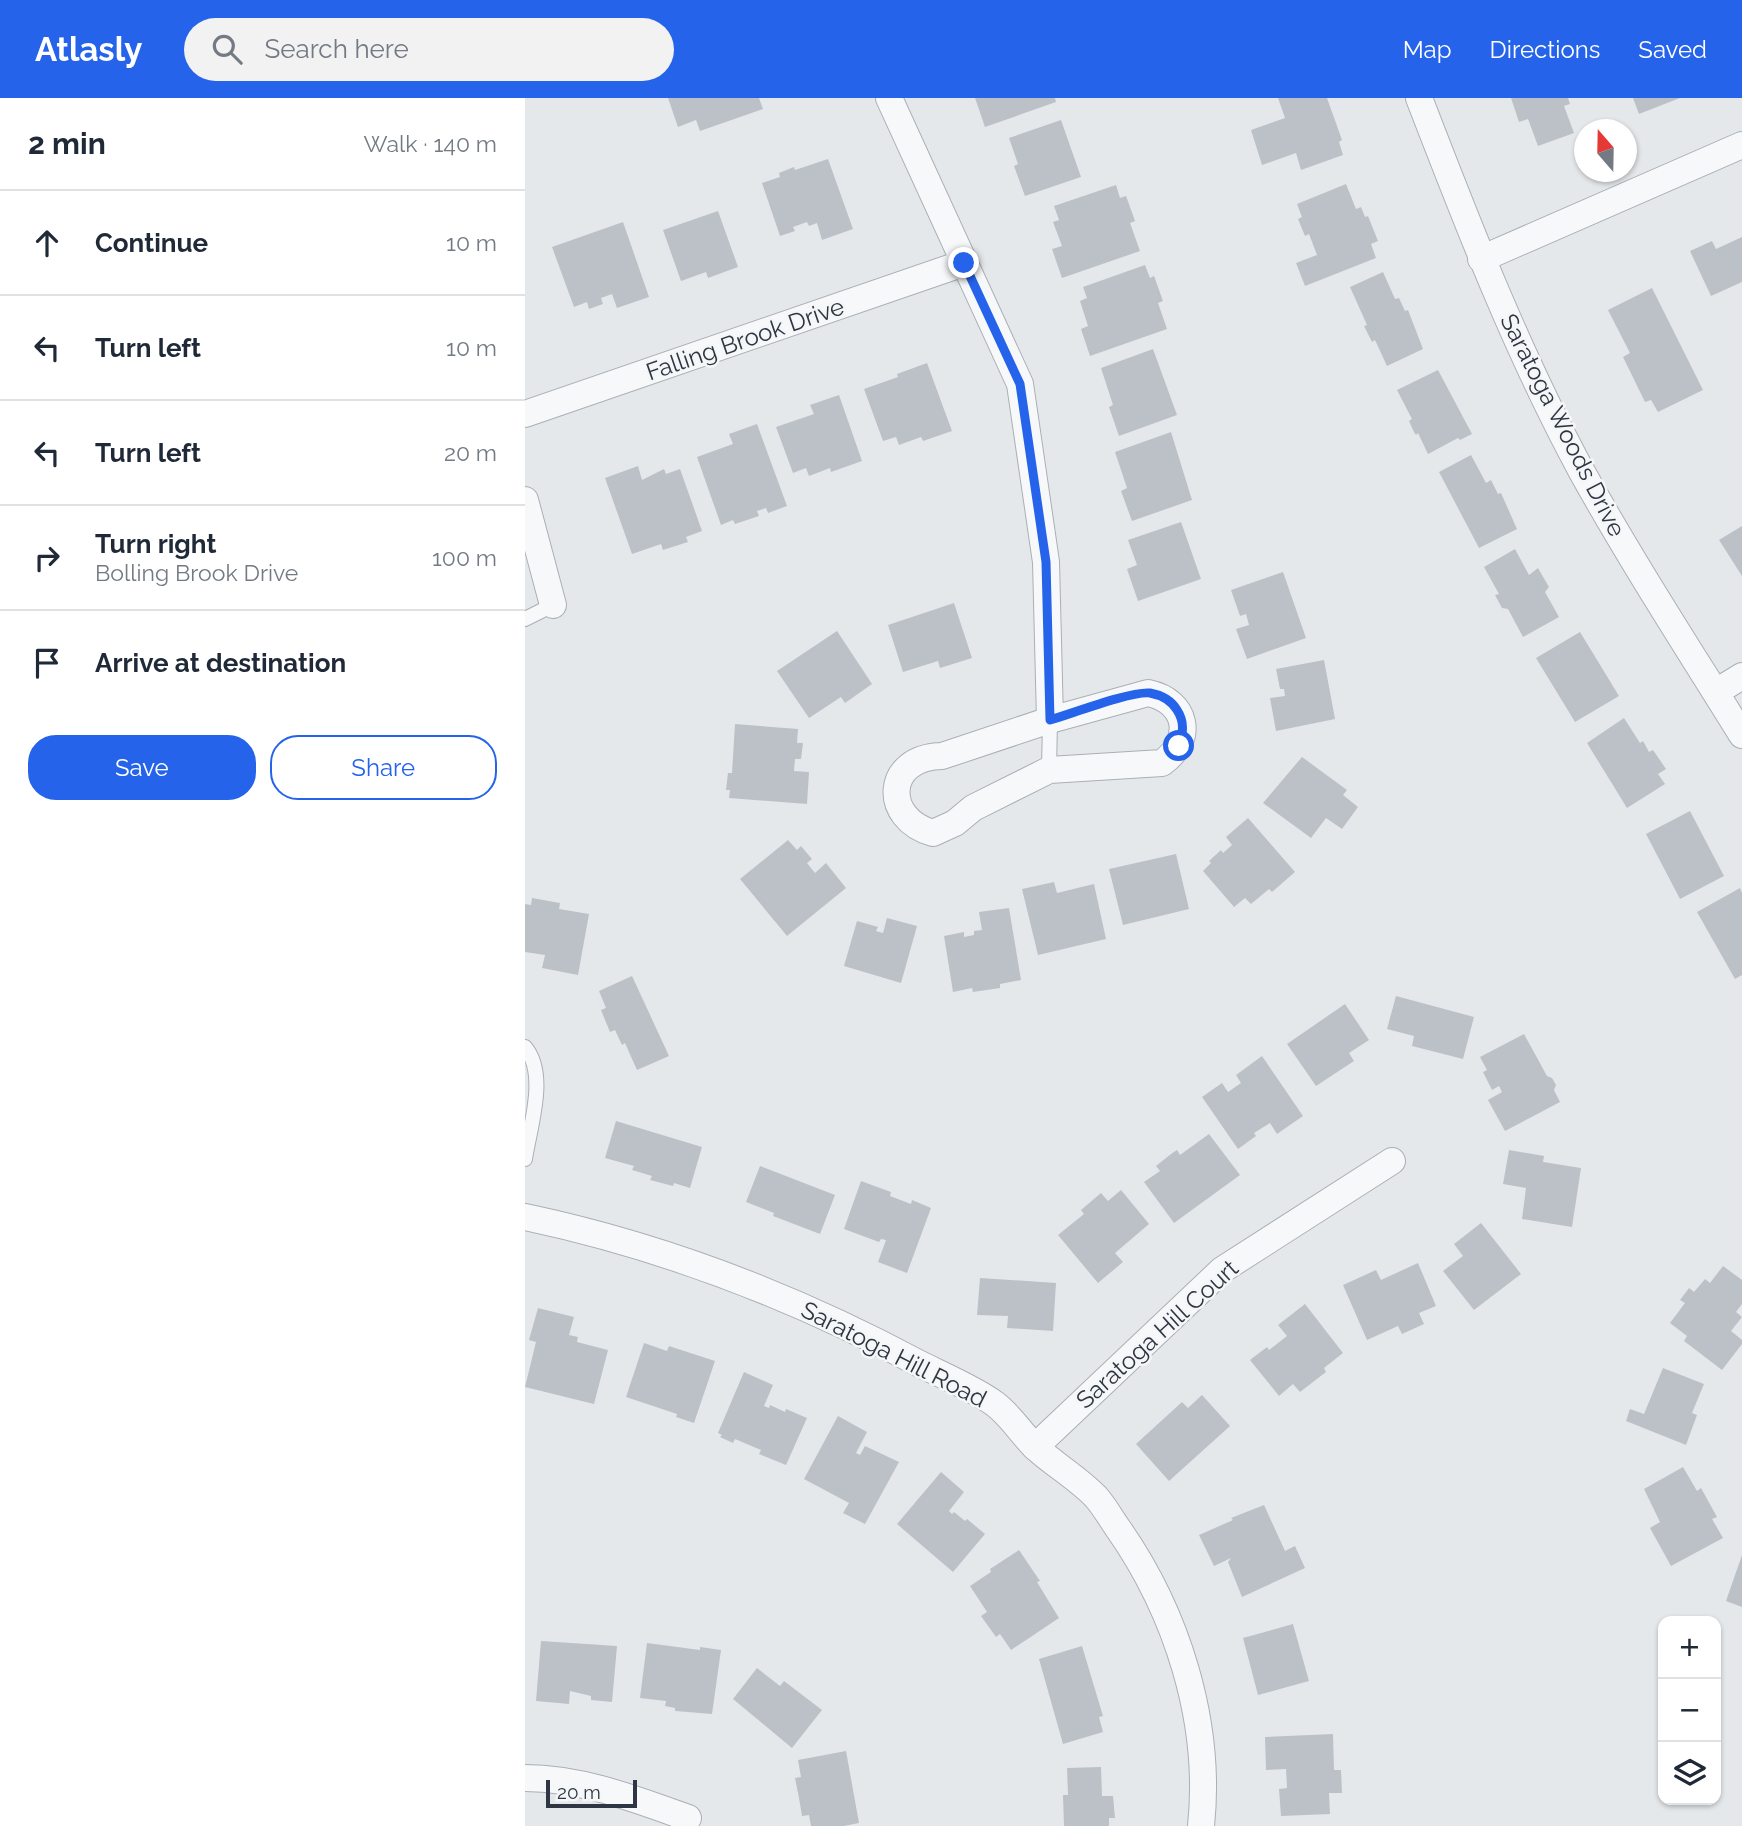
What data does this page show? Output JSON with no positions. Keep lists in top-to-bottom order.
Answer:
{
  "streets": {
    "street": [
      "Falling Brook Drive",
      "Saratoga Woods Drive",
      "Saratoga Hill Court",
      "Saratoga Hill Road"
    ]
  },
  "crossings": [
    ["Saratoga Hill Court", "Saratoga Hill Road"]
  ],
  "scale_bar": "20 m",
  "north": "top",
  "page": {
    "header": "Atlasly",
    "search": "Search here",
    "nav": ["Map", "Directions", "Saved"],
    "heading": ["2 min", "Walk · 140 m"],
    "list": [
      ["Continue", "10 m"],
      ["Turn left", "10 m"],
      ["Turn left", "20 m"],
      ["Turn right", "Bolling Brook Drive", "100 m"],
      "Arrive at destination"
    ],
    "buttons": ["Save", "Share"],
    "map_buttons": ["+", "−"],
    "scale": "20 m"
  }
}
